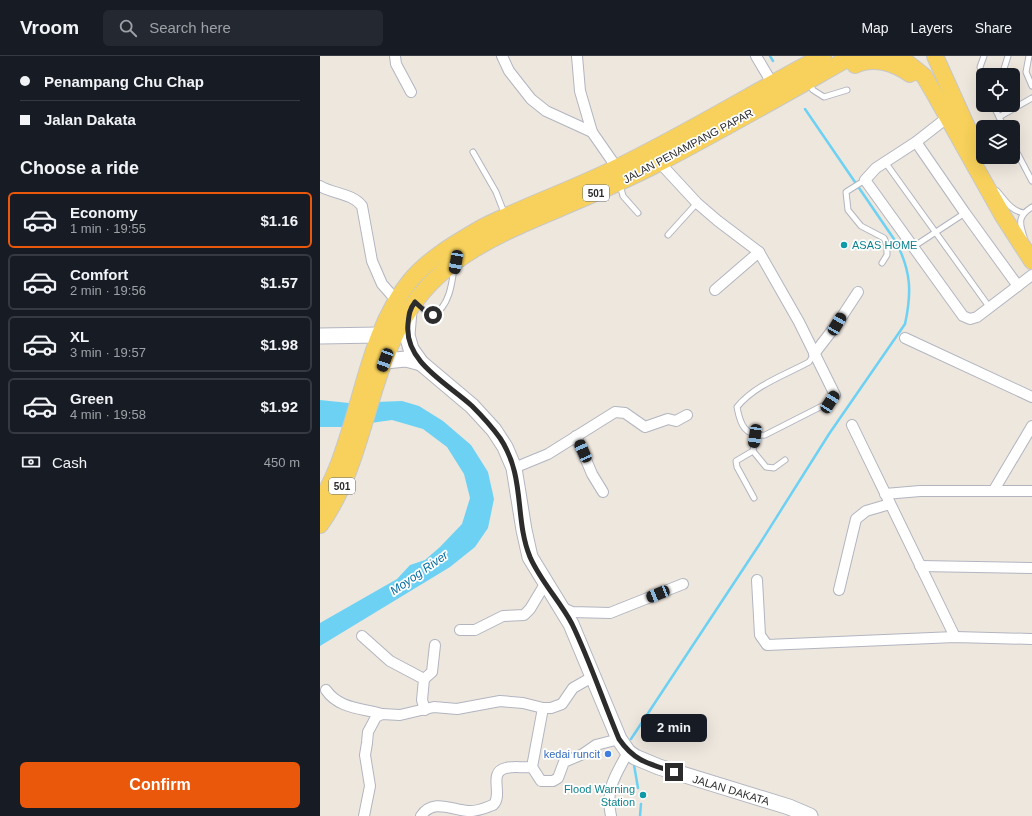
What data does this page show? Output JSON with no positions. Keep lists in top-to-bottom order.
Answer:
{
  "streets": {
    "main road": ["JALAN PENAMPANG PAPAR", "501"],
    "street": ["JALAN DAKATA"]
  },
  "crossings": [
    ["JALAN PENAMPANG PAPAR", "JALAN DAKATA"]
  ],
  "water": ["Moyog River"],
  "places": ["ASAS HOME", "kedai runcit", "Flood Warning Station"],
  "page": {
    "header": "Vroom",
    "search": "Search here",
    "nav": ["Map", "Layers", "Share"],
    "banner": ["Penampang Chu Chap", "Jalan Dakata"],
    "heading": "Choose a ride",
    "list": [
      {
        "name": "Economy",
        "note": "1 min · 19:55",
        "value": "$1.16"
      },
      {
        "name": "Comfort",
        "note": "2 min · 19:56",
        "value": "$1.57"
      },
      {
        "name": "XL",
        "note": "3 min · 19:57",
        "value": "$1.98"
      },
      {
        "name": "Green",
        "note": "4 min · 19:58",
        "value": "$1.92"
      }
    ],
    "pay": ["Cash", "450 m"],
    "bubble": "2 min",
    "buttons": "Confirm"
  }
}
